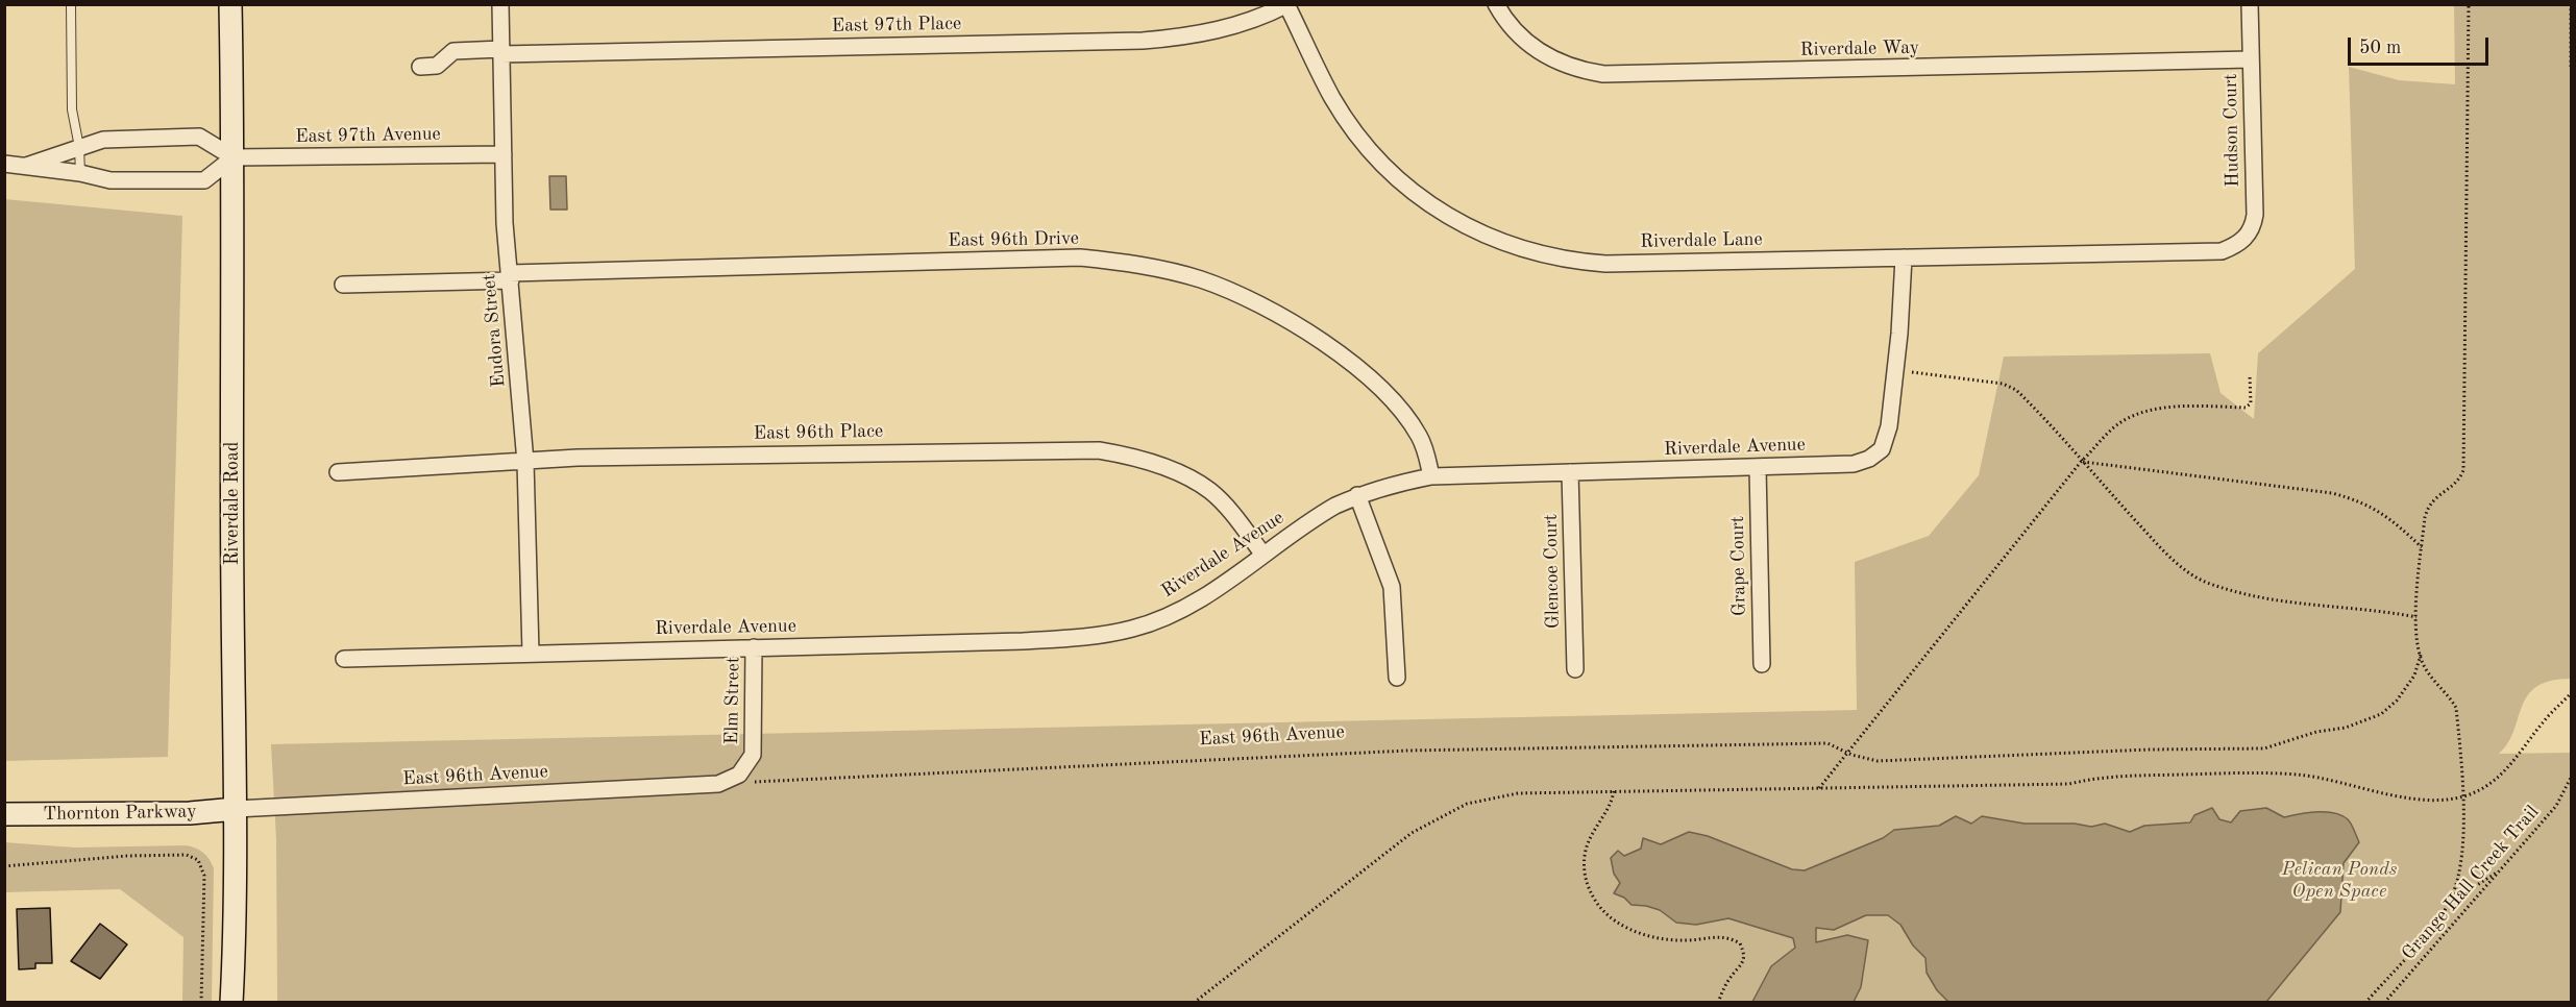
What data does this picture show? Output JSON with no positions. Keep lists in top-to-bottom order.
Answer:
{
  "streets": {
    "street": [
      "East 97th Place",
      "Riverdale Way",
      "Hudson Court",
      "East 97th Avenue",
      "East 96th Drive",
      "Riverdale Lane",
      "Eudora Street",
      "East 96th Place",
      "Riverdale Avenue",
      "Riverdale Road",
      "Grape Court",
      "Glencoe Court",
      "Elm Street",
      "East 96th Avenue",
      "Thornton Parkway"
    ],
    "path": ["Grange Hall Creek Trail"]
  },
  "crossings": [
    ["East 97th Place", "Riverdale Lane"],
    ["East 97th Place", "Eudora Street"],
    ["Riverdale Way", "Hudson Court"],
    ["Hudson Court", "Riverdale Lane"],
    ["East 97th Avenue", "Eudora Street"],
    ["East 97th Avenue", "Riverdale Road"],
    ["East 96th Drive", "Eudora Street"],
    ["East 96th Drive", "Riverdale Avenue"],
    ["Riverdale Lane", "Riverdale Avenue"],
    ["Eudora Street", "East 96th Place"],
    ["Eudora Street", "Riverdale Avenue"],
    ["East 96th Place", "Riverdale Avenue"],
    ["Riverdale Avenue", "Grape Court"],
    ["Riverdale Avenue", "Glencoe Court"],
    ["Riverdale Avenue", "Elm Street"],
    ["Riverdale Road", "East 96th Avenue"],
    ["Riverdale Road", "Thornton Parkway"],
    ["Elm Street", "East 96th Avenue"],
    ["East 96th Avenue", "Thornton Parkway"]
  ],
  "parks": ["Pelican Ponds Open Space"],
  "scale_bar": "50 m"
}
